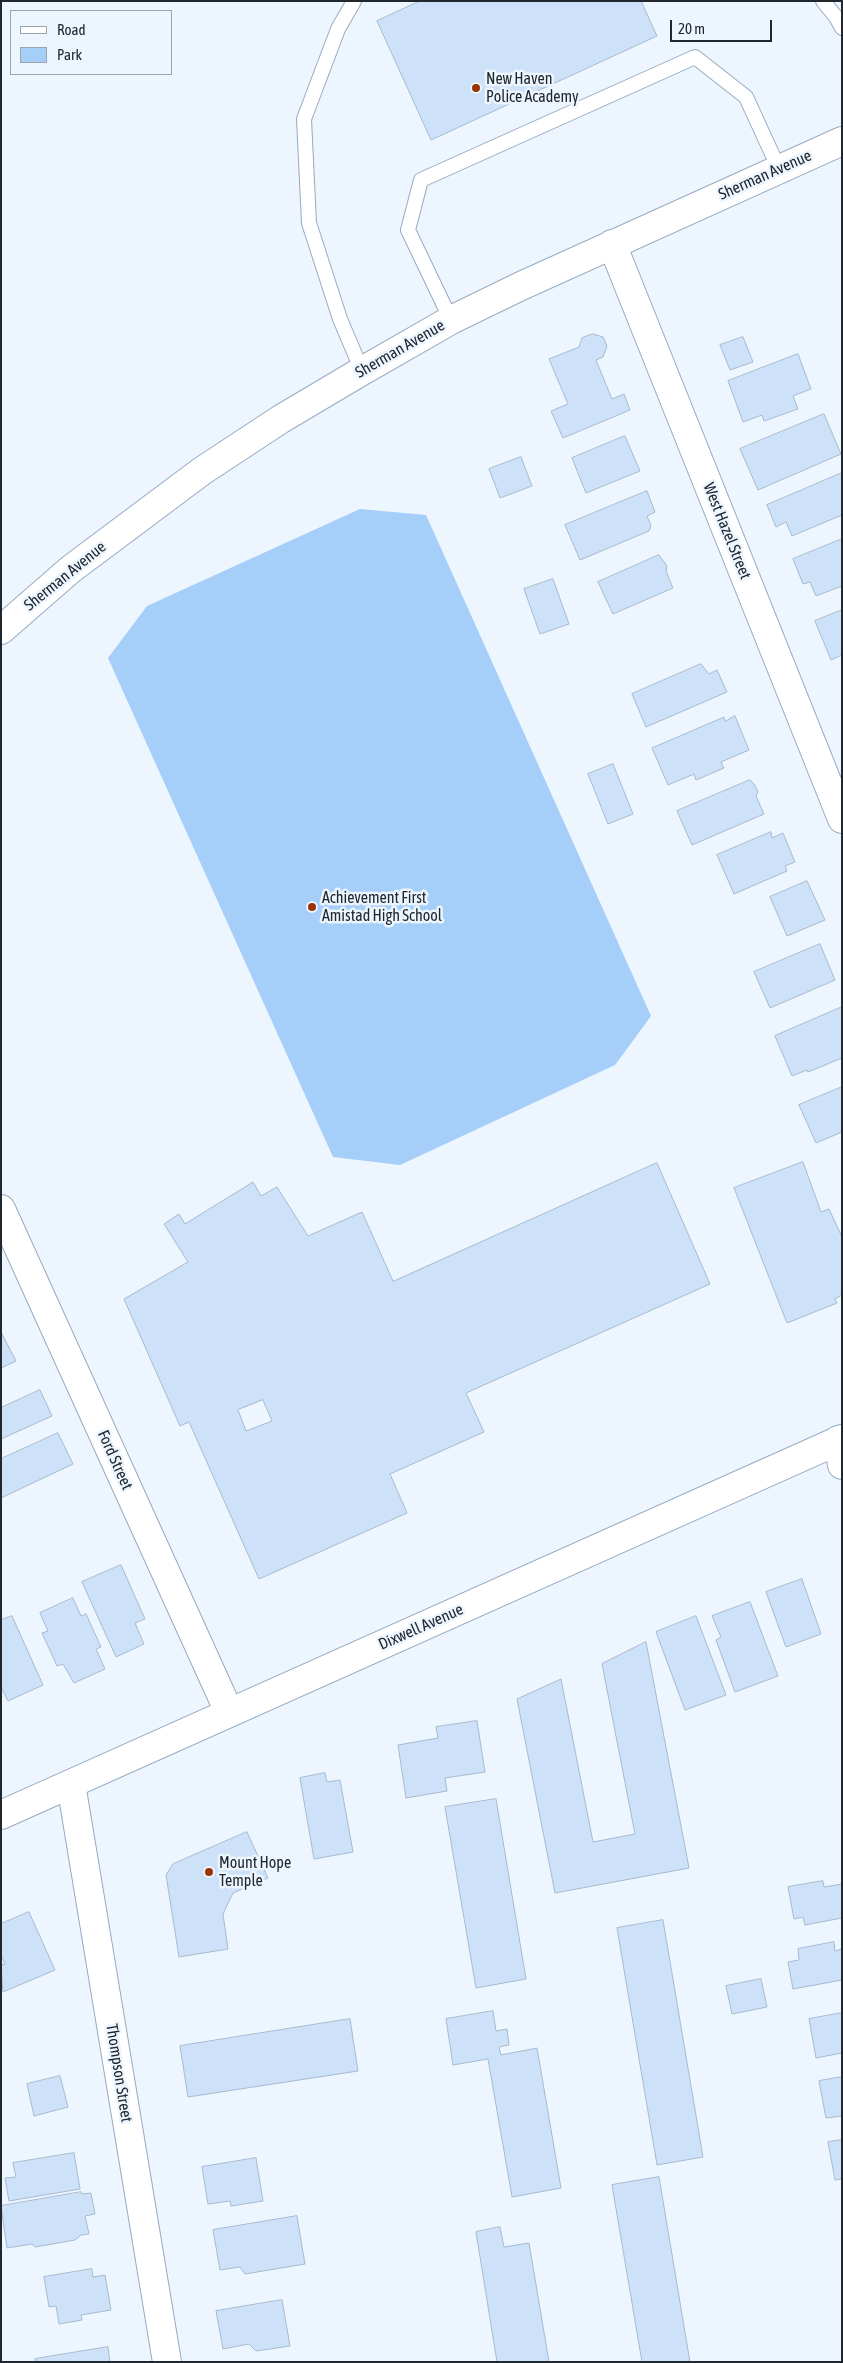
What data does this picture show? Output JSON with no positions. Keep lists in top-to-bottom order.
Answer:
{
  "streets": {
    "main road": [
      "Sherman Avenue",
      "West Hazel Street",
      "Ford Street",
      "Dixwell Avenue",
      "Thompson Street"
    ]
  },
  "crossings": [
    ["Sherman Avenue", "West Hazel Street"],
    ["Ford Street", "Dixwell Avenue"],
    ["Dixwell Avenue", "Thompson Street"]
  ],
  "places": ["New Haven Police Academy", "Achievement First Amistad High School", "Mount Hope Temple"],
  "legend": ["Road", "Park"],
  "scale_bar": "20 m"
}
